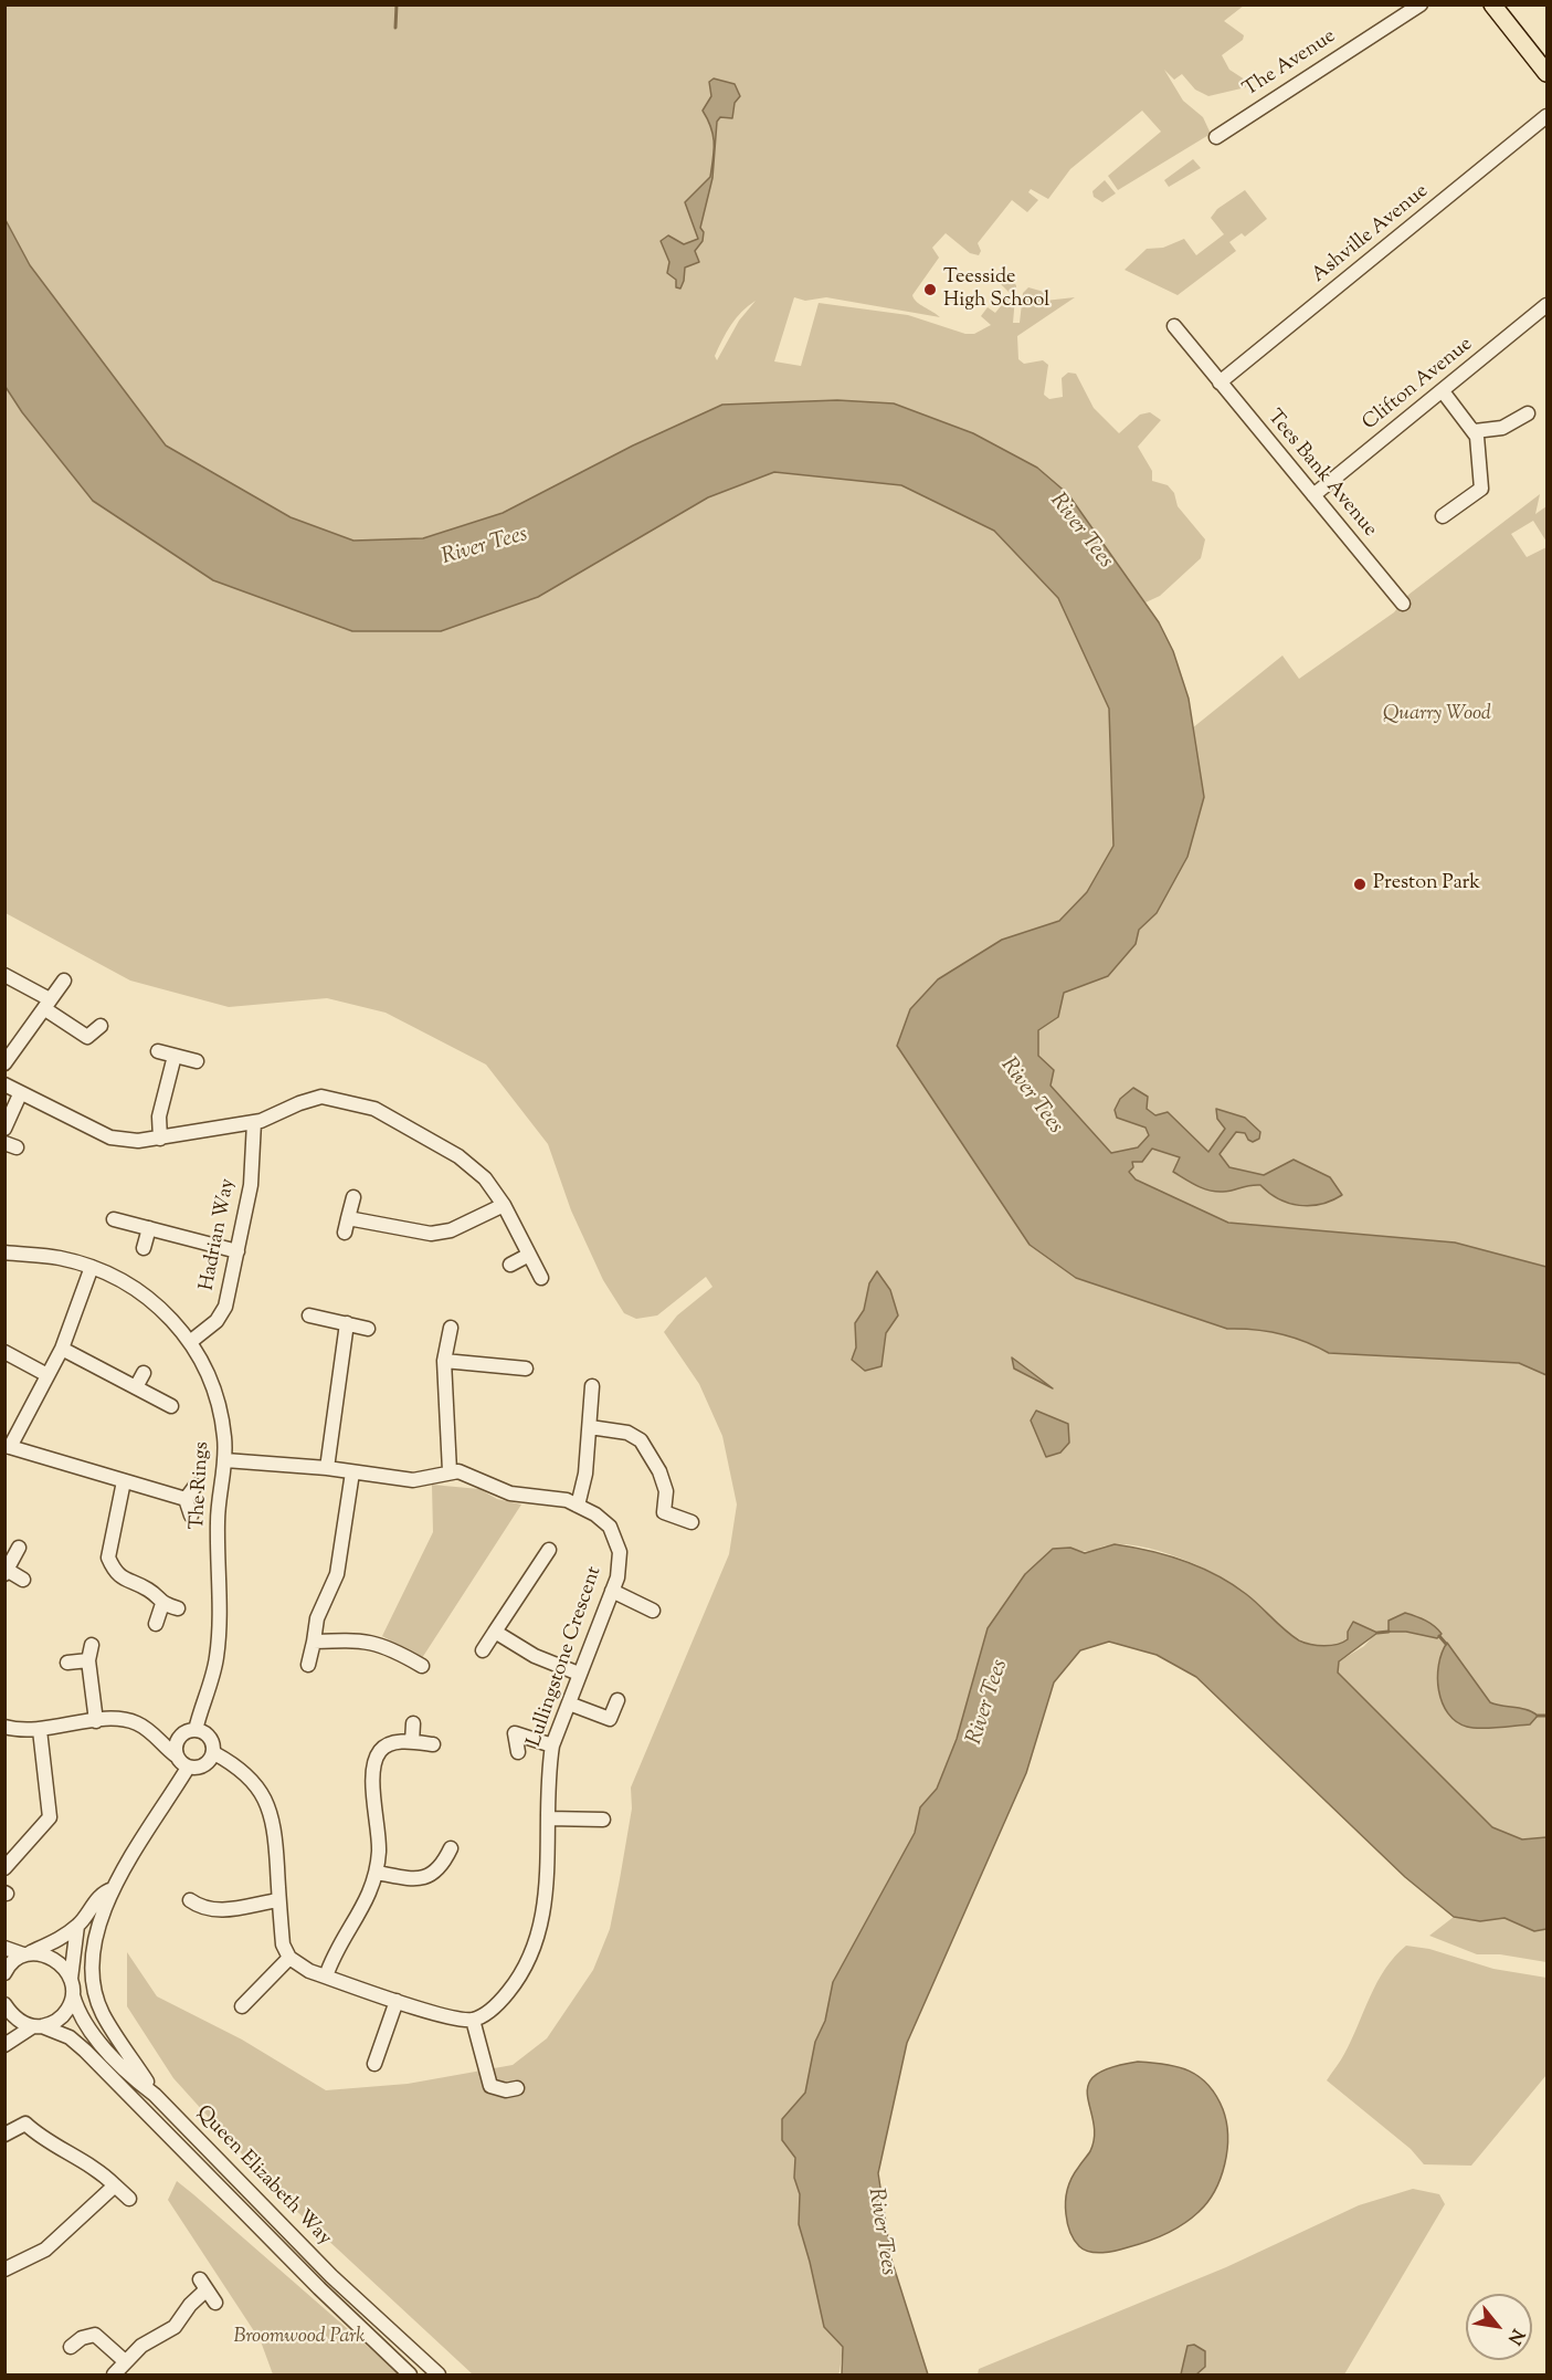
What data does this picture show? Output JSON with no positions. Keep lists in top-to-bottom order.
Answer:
{
  "streets": {
    "street": [
      "The Avenue",
      "Ashville Avenue",
      "Clifton Avenue",
      "Tees Bank Avenue",
      "Hadrian Way",
      "The Rings",
      "Lullingstone Crescent",
      "Queen Elizabeth Way"
    ]
  },
  "crossings": [
    ["Ashville Avenue", "Tees Bank Avenue"],
    ["Clifton Avenue", "Tees Bank Avenue"],
    ["Hadrian Way", "The Rings"]
  ],
  "water": ["River Tees"],
  "parks": ["Quarry Wood", "Broomwood Park"],
  "places": ["Teesside High School", "Preston Park"],
  "north": "bottom right"
}
